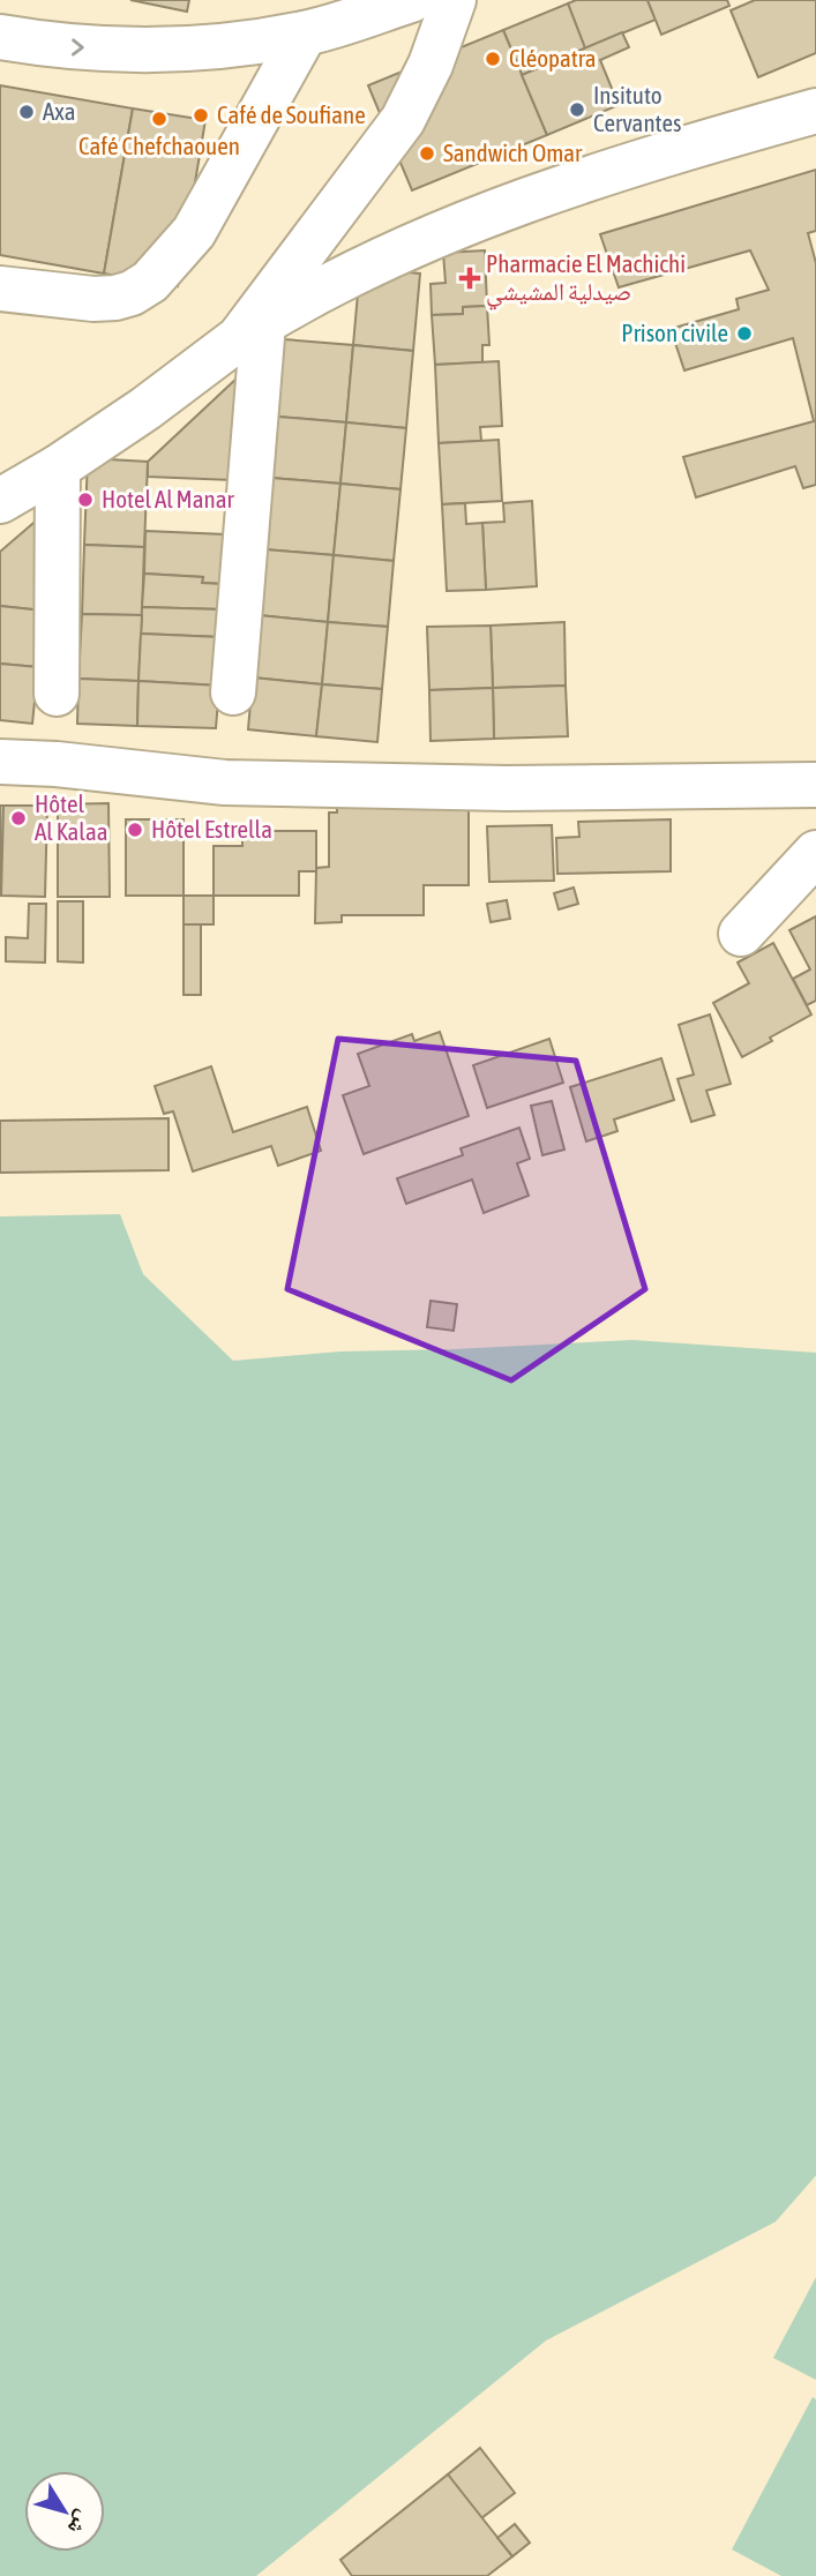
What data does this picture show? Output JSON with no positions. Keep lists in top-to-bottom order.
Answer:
{
  "places": {
    "other": [
      "Cléopatra",
      "Insituto Cervantes",
      "Axa",
      "Café de Soufiane",
      "Café Chefchaouen",
      "Sandwich Omar",
      "Prison civile",
      "Hotel Al Manar",
      "Hôtel Al Kalaa",
      "Hôtel Estrella"
    ],
    "health": ["Pharmacie El Machichi صيدلية المشيشي"]
  },
  "north": "bottom right"
}
